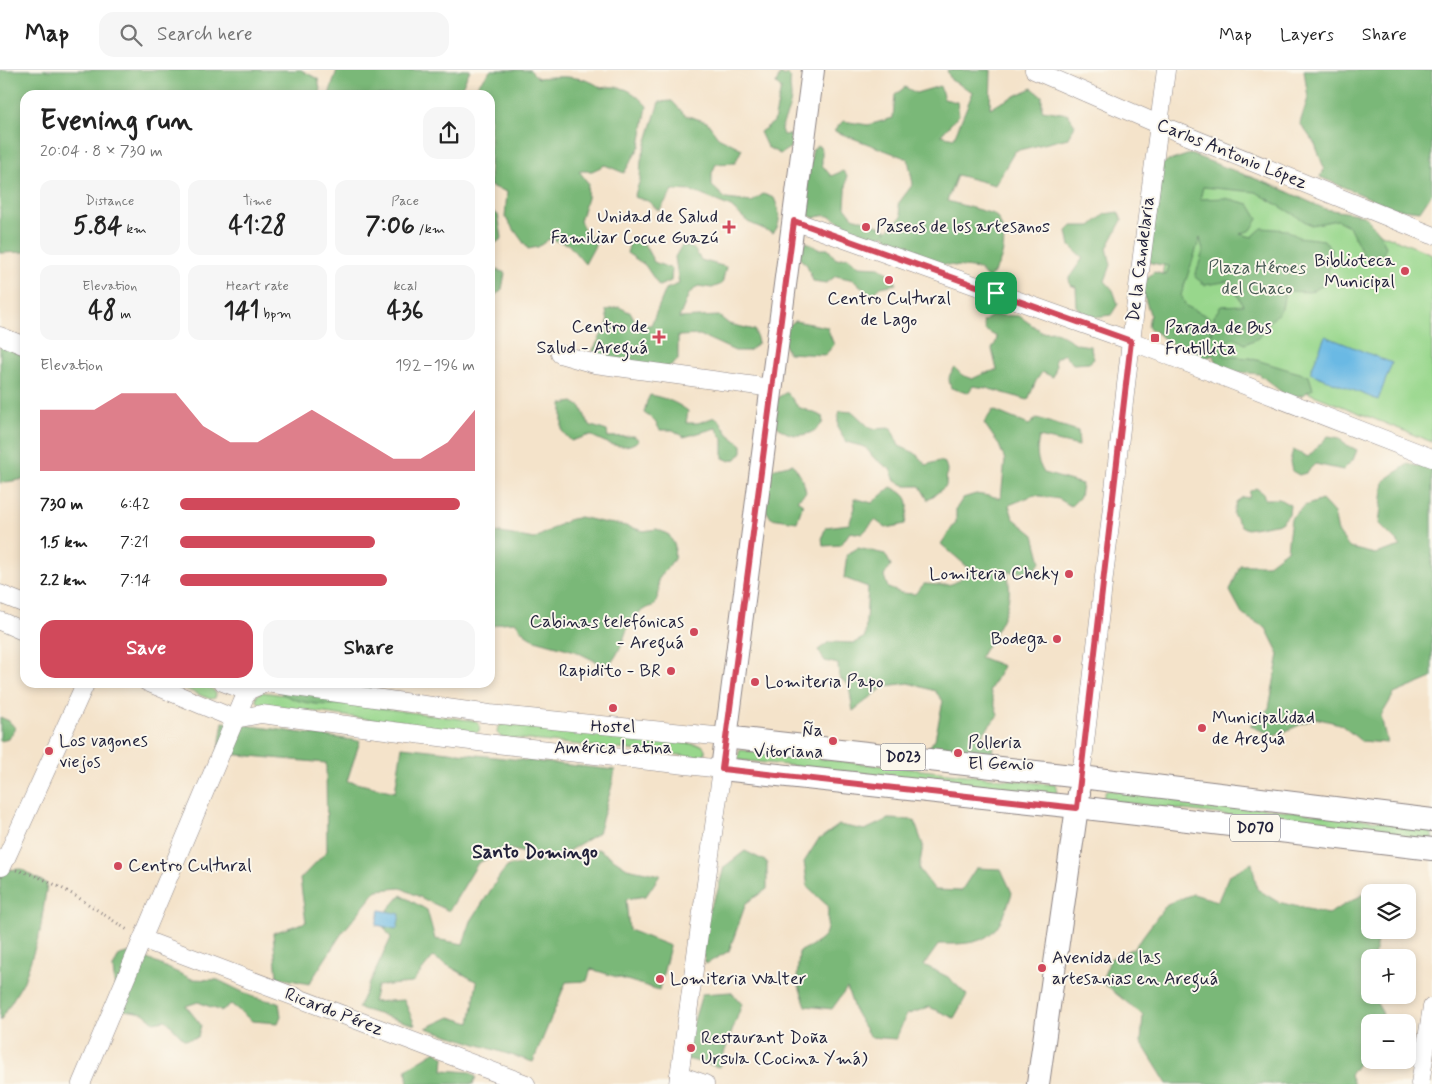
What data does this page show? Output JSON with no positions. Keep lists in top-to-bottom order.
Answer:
{
  "streets": {
    "main road": ["D023", "D070"],
    "street": ["Carlos Antonio López", "De la Candelaria", "Ricardo Pérez"]
  },
  "crossings": [
    ["Carlos Antonio López", "De la Candelaria"],
    ["De la Candelaria", "D023"],
    ["De la Candelaria", "D070"],
    ["D023", "D070"]
  ],
  "districts": ["Santo Domingo"],
  "parks": ["Plaza Héroes del Chaco"],
  "places": {
    "health": ["Unidad de Salud Familiar Cocue Guazú", "Centro de Salud - Areguá"],
    "other": [
      "Paseos de los artesanos",
      "Biblioteca Municipal",
      "Centro Cultural de Lago",
      "Lomiteria Cheky",
      "Cabinas telefónicas - Areguá",
      "Bodega",
      "Rapidito - BR",
      "Lomiteria Papo",
      "Hostel América Latina",
      "Municipalidad de Areguá",
      "Ña Vitoriana",
      "Los vagones viejos",
      "Polleria El Genio",
      "Centro Cultural",
      "Avenida de las artesanias en Areguá",
      "Lomiteria Walter",
      "Restaurant Doña Ursula (Cocina Ymá)"
    ],
    "transit": ["Parada de Bus Frutillita"]
  },
  "page": {
    "header": "Map",
    "search": "Search here",
    "nav": ["Map", "Layers", "Share"],
    "heading": ["Evening run", "20:04 · 8 × 730 m"],
    "stats": [
      ["Distance", "5.84 km"],
      ["Time", "41:28"],
      ["Pace", "7:06 /km"],
      ["Elevation", "48 m"],
      ["Heart rate", "141 bpm"],
      ["kcal", "436"]
    ],
    "chart": ["Elevation", "192–196 m"],
    "list": [
      {
        "name": "730 m",
        "note": "6:42"
      },
      {
        "name": "1.5 km",
        "note": "7:21"
      },
      {
        "name": "2.2 km",
        "note": "7:14"
      }
    ],
    "buttons": ["Save", "Share"],
    "map_buttons": ["+", "−"]
  }
}
